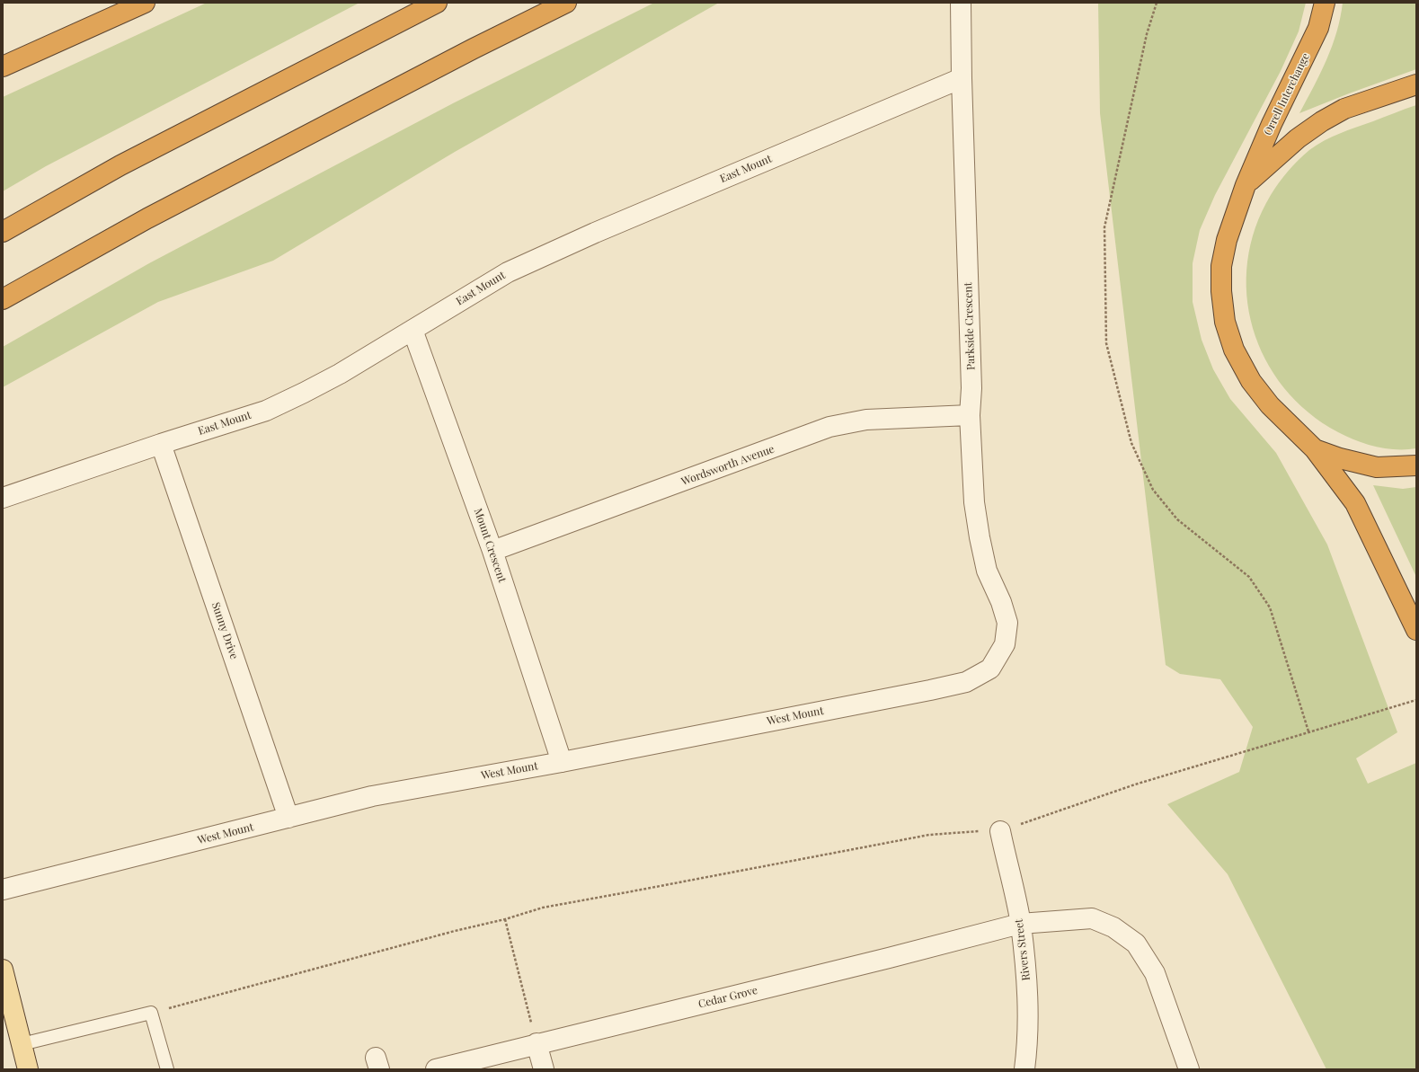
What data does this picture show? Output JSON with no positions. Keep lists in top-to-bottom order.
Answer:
{
  "streets": {
    "highway": ["Orrell Interchange"],
    "street": [
      "East Mount",
      "Parkside Crescent",
      "Wordsworth Avenue",
      "Mount Crescent",
      "Sunny Drive",
      "West Mount",
      "Rivers Street",
      "Cedar Grove"
    ]
  },
  "crossings": [
    ["East Mount", "Parkside Crescent"],
    ["East Mount", "Mount Crescent"],
    ["East Mount", "Sunny Drive"],
    ["Parkside Crescent", "Wordsworth Avenue"],
    ["Parkside Crescent", "West Mount"],
    ["Wordsworth Avenue", "Mount Crescent"],
    ["Mount Crescent", "West Mount"],
    ["Sunny Drive", "West Mount"],
    ["Rivers Street", "Cedar Grove"]
  ]
}
